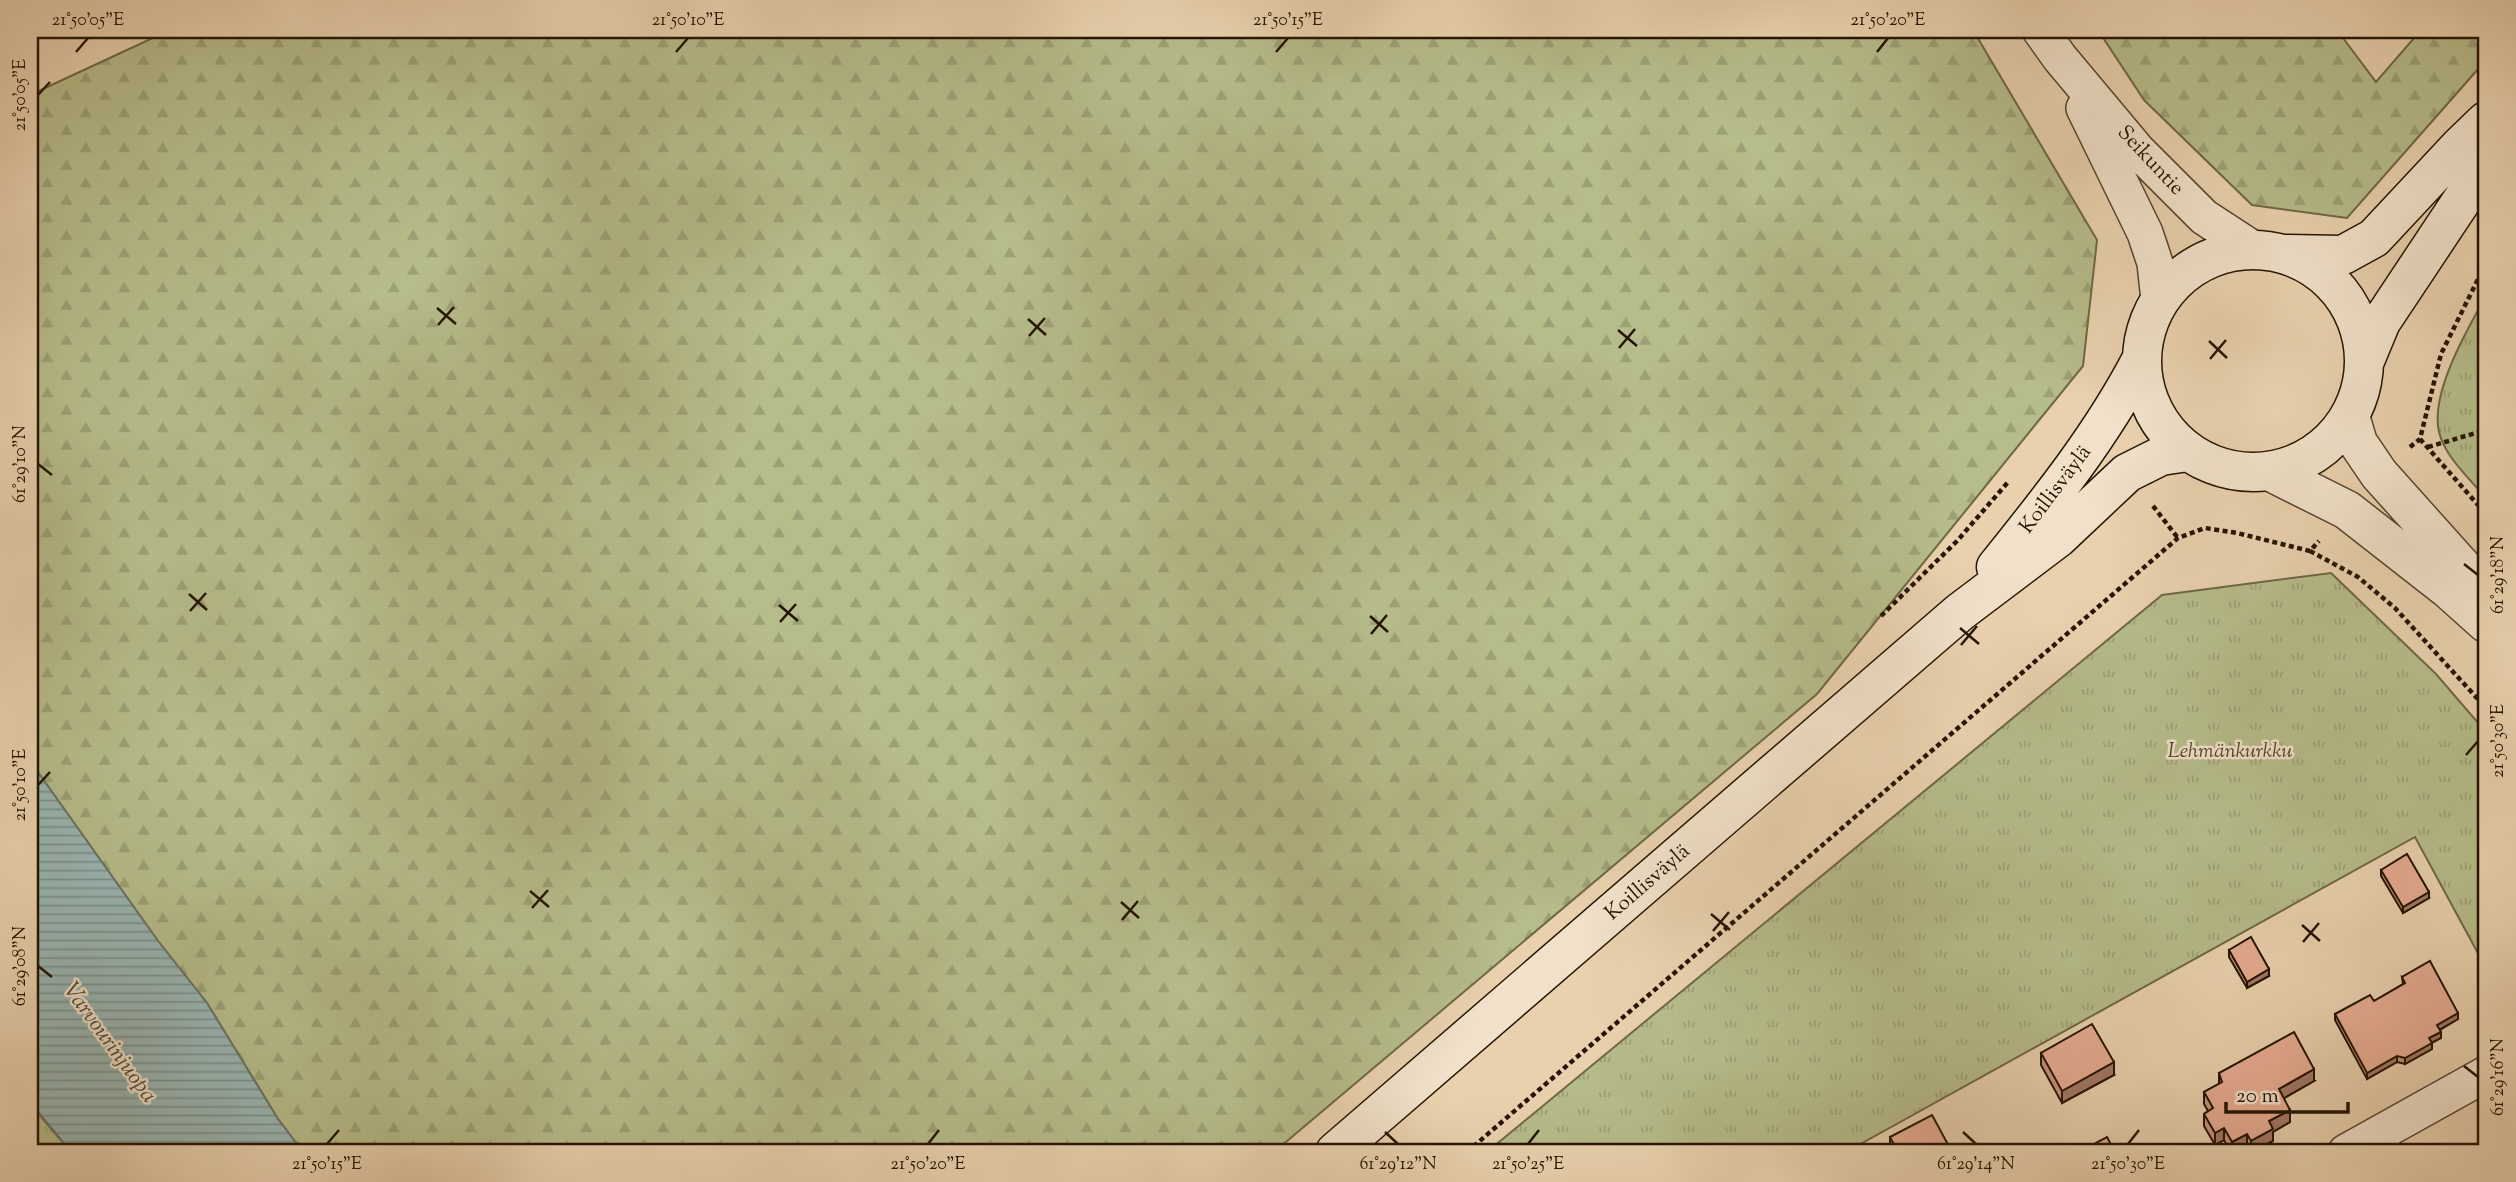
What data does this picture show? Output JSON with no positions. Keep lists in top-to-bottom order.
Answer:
{
  "streets": {
    "main road": ["Koillisväylä"],
    "street": ["Seikuntie"]
  },
  "crossings": [
    ["Seikuntie", "Koillisväylä"]
  ],
  "water": ["Varvourinjuopa"],
  "parks": ["Lehmänkurkku"],
  "scale_bar": "20 m",
  "coordinates": [
    "21°50'05\"E",
    "21°50'10\"E",
    "21°50'15\"E",
    "21°50'20\"E",
    "61°29'10\"N",
    "61°29'18\"N",
    "21°50'30\"E",
    "61°29'08\"N",
    "61°29'16\"N",
    "61°29'12\"N",
    "21°50'25\"E",
    "61°29'14\"N"
  ]
}
